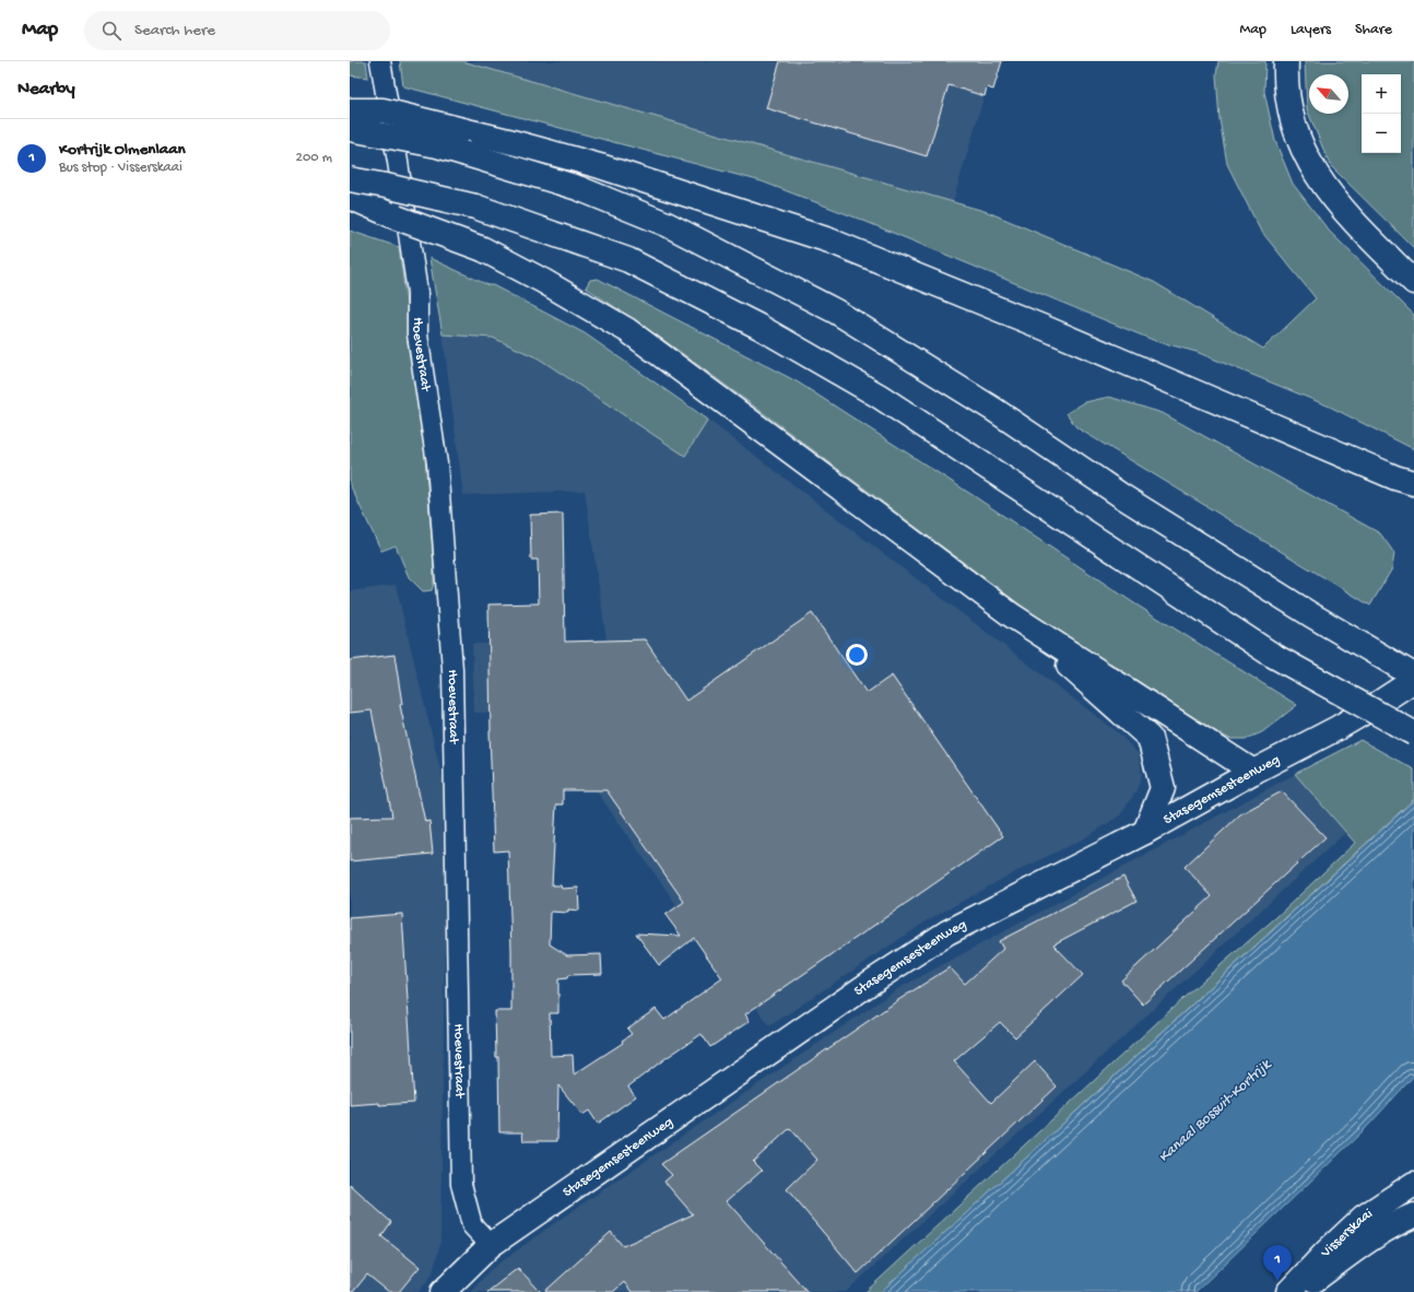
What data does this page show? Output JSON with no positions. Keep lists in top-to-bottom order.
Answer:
{
  "streets": {
    "main road": ["Stasegemsesteenweg", "Visserskaai"],
    "street": ["Hoevestraat"]
  },
  "crossings": [
    ["Hoevestraat", "Stasegemsesteenweg"]
  ],
  "water": ["Kanaal Bossuit-Kortrijk"],
  "north": "top left",
  "page": {
    "header": "Map",
    "search": "Search here",
    "nav": ["Map", "Layers", "Share"],
    "heading": "Nearby",
    "map_buttons": ["+", "−"],
    "list": [
      {
        "mark": "1",
        "name": "Kortrijk Olmenlaan",
        "note": "Bus stop · Visserskaai",
        "value": "200 m"
      }
    ],
    "pins": "1"
  }
}
